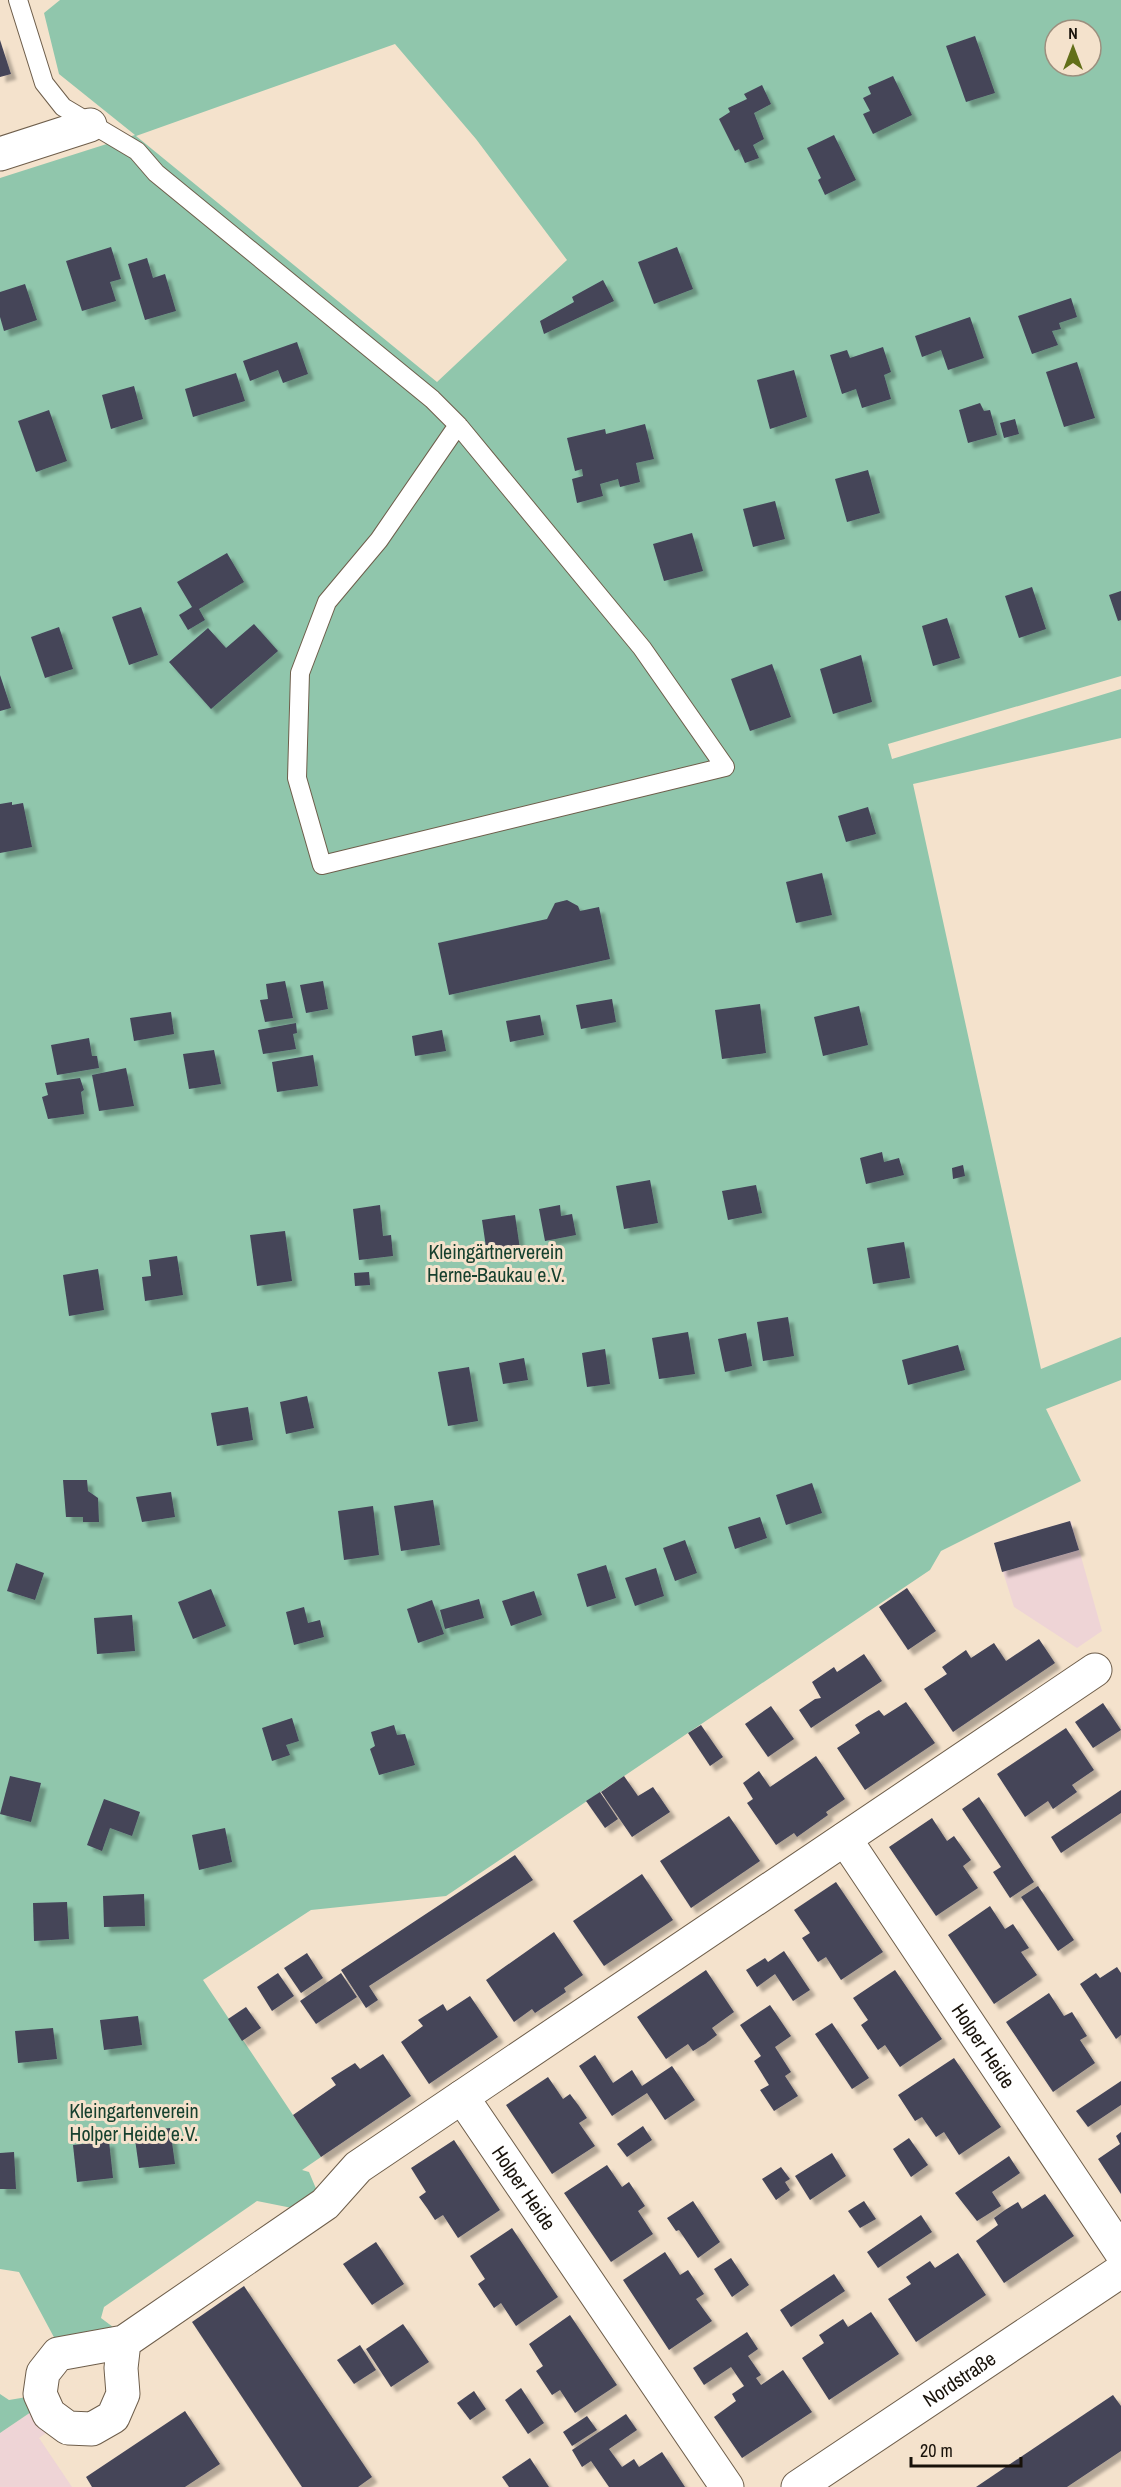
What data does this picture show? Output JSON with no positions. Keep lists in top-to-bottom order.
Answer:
{
  "streets": {
    "street": ["Holper Heide", "Nordstraße"]
  },
  "parks": ["Kleingärtnerverein Herne-Baukau e.V.", "Kleingartenverein Holper Heide e.V."],
  "scale_bar": "20 m",
  "north": "top"
}
